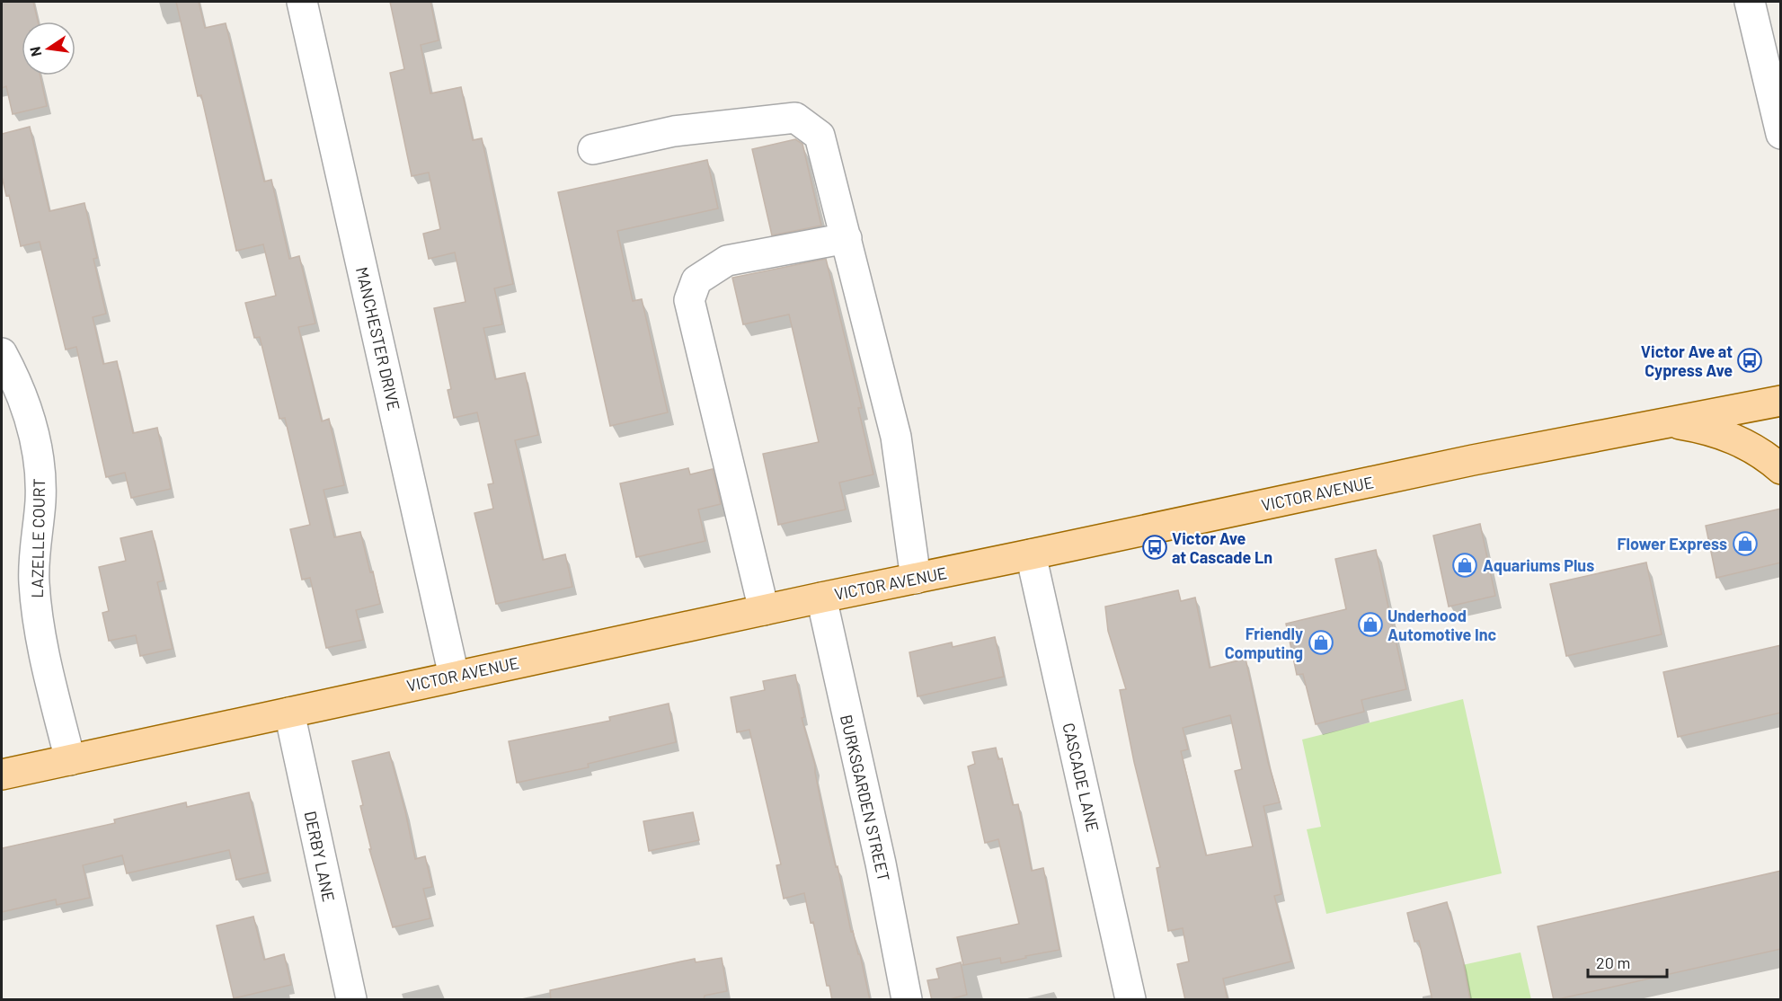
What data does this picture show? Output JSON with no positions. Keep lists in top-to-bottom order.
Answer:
{
  "streets": {
    "main road": ["VICTOR AVENUE"],
    "street": [
      "MANCHESTER DRIVE",
      "LAZELLE COURT",
      "CASCADE LANE",
      "BURKSGARDEN STREET",
      "DERBY LANE"
    ]
  },
  "crossings": [
    ["MANCHESTER DRIVE", "VICTOR AVENUE"],
    ["VICTOR AVENUE", "LAZELLE COURT"],
    ["VICTOR AVENUE", "CASCADE LANE"],
    ["VICTOR AVENUE", "BURKSGARDEN STREET"],
    ["VICTOR AVENUE", "DERBY LANE"]
  ],
  "places": {
    "bus stop": ["Victor Ave at Cypress Ave", "Victor Ave at Cascade Ln"],
    "shop": [
      "Flower Express",
      "Aquariums Plus",
      "Underhood Automotive Inc",
      "Friendly Computing"
    ]
  },
  "scale_bar": "20 m",
  "north": "left"
}
